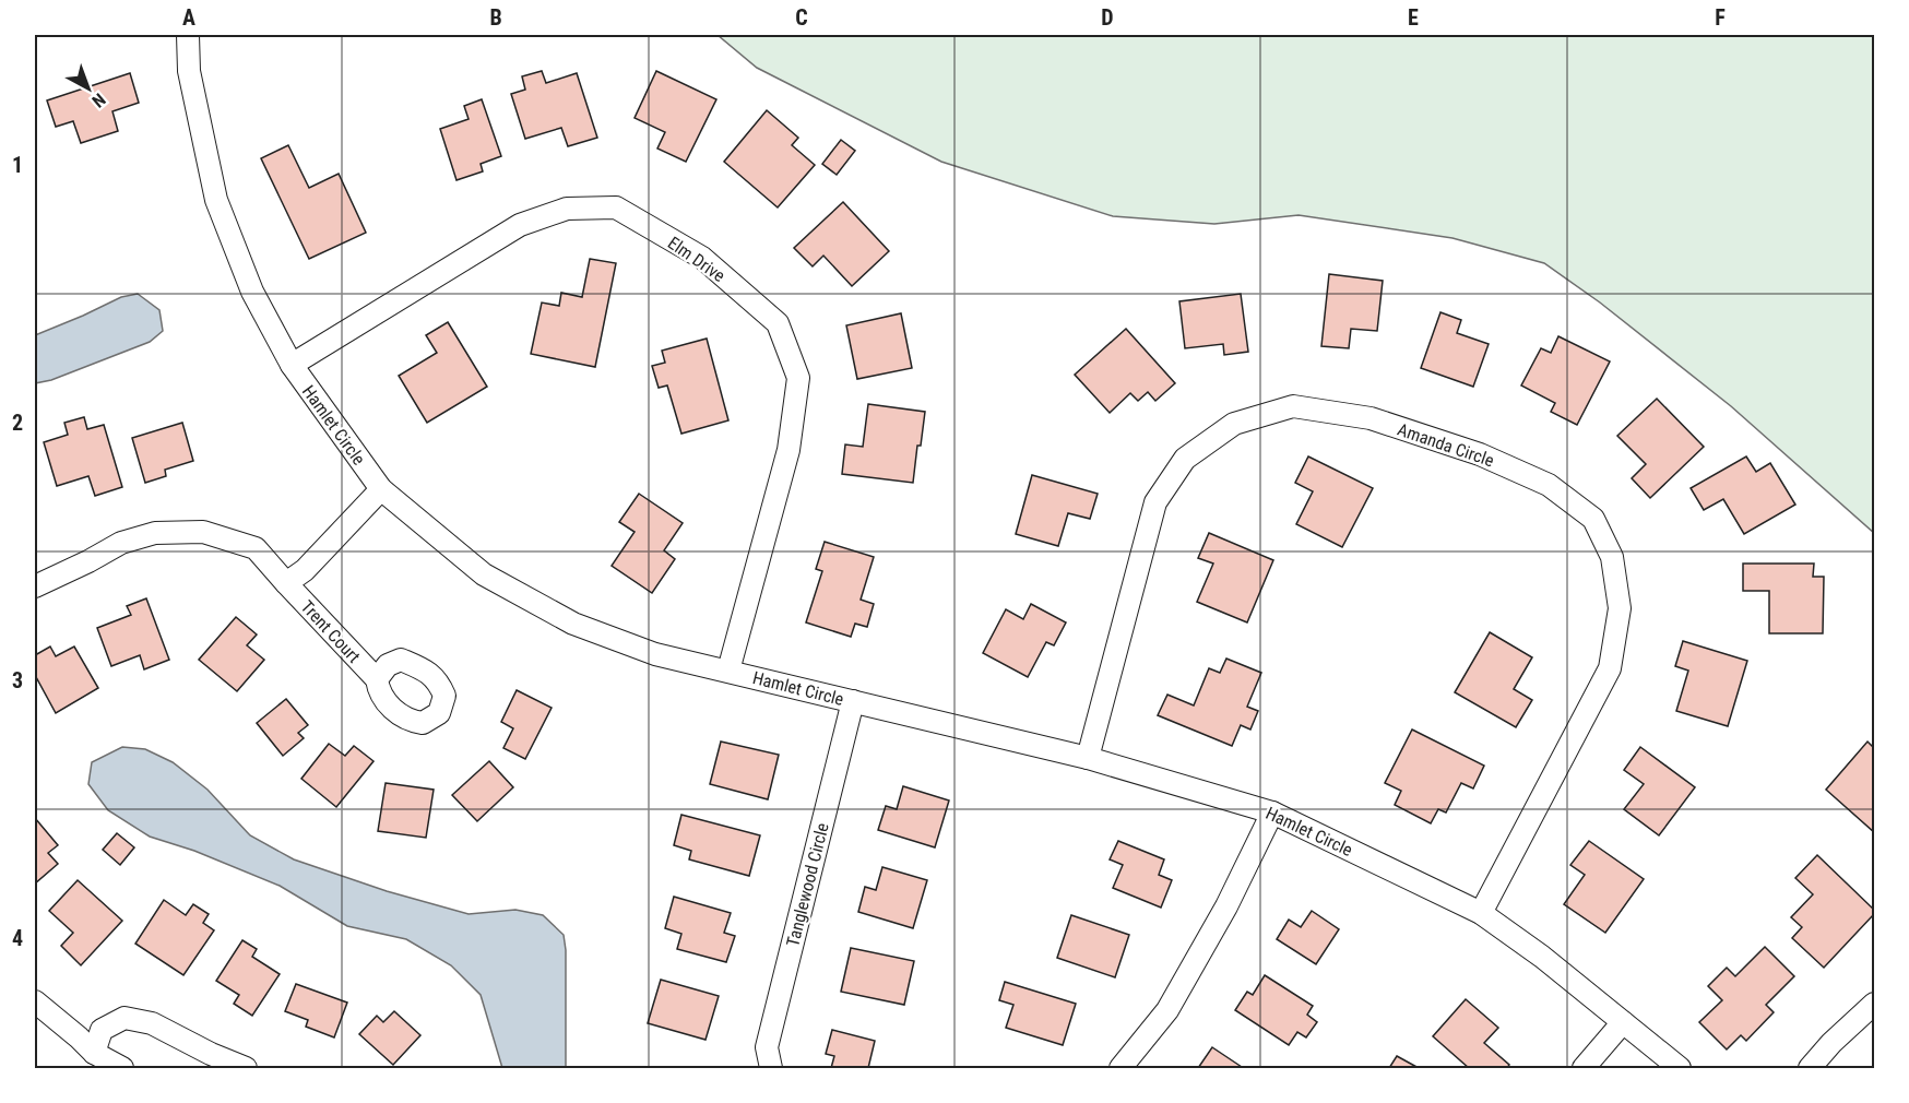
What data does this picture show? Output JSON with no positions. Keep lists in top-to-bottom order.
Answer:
{
  "streets": {
    "street": [
      "Elm Drive",
      "Hamlet Circle",
      "Amanda Circle",
      "Trent Court",
      "Tanglewood Circle"
    ]
  },
  "crossings": [
    ["Elm Drive", "Hamlet Circle"],
    ["Hamlet Circle", "Amanda Circle"],
    ["Hamlet Circle", "Tanglewood Circle"]
  ],
  "north": "bottom right",
  "grid": {
    "columns": [
      "A",
      "B",
      "C",
      "D",
      "E",
      "F"
    ],
    "rows": [
      "1",
      "2",
      "3",
      "4"
    ]
  }
}
